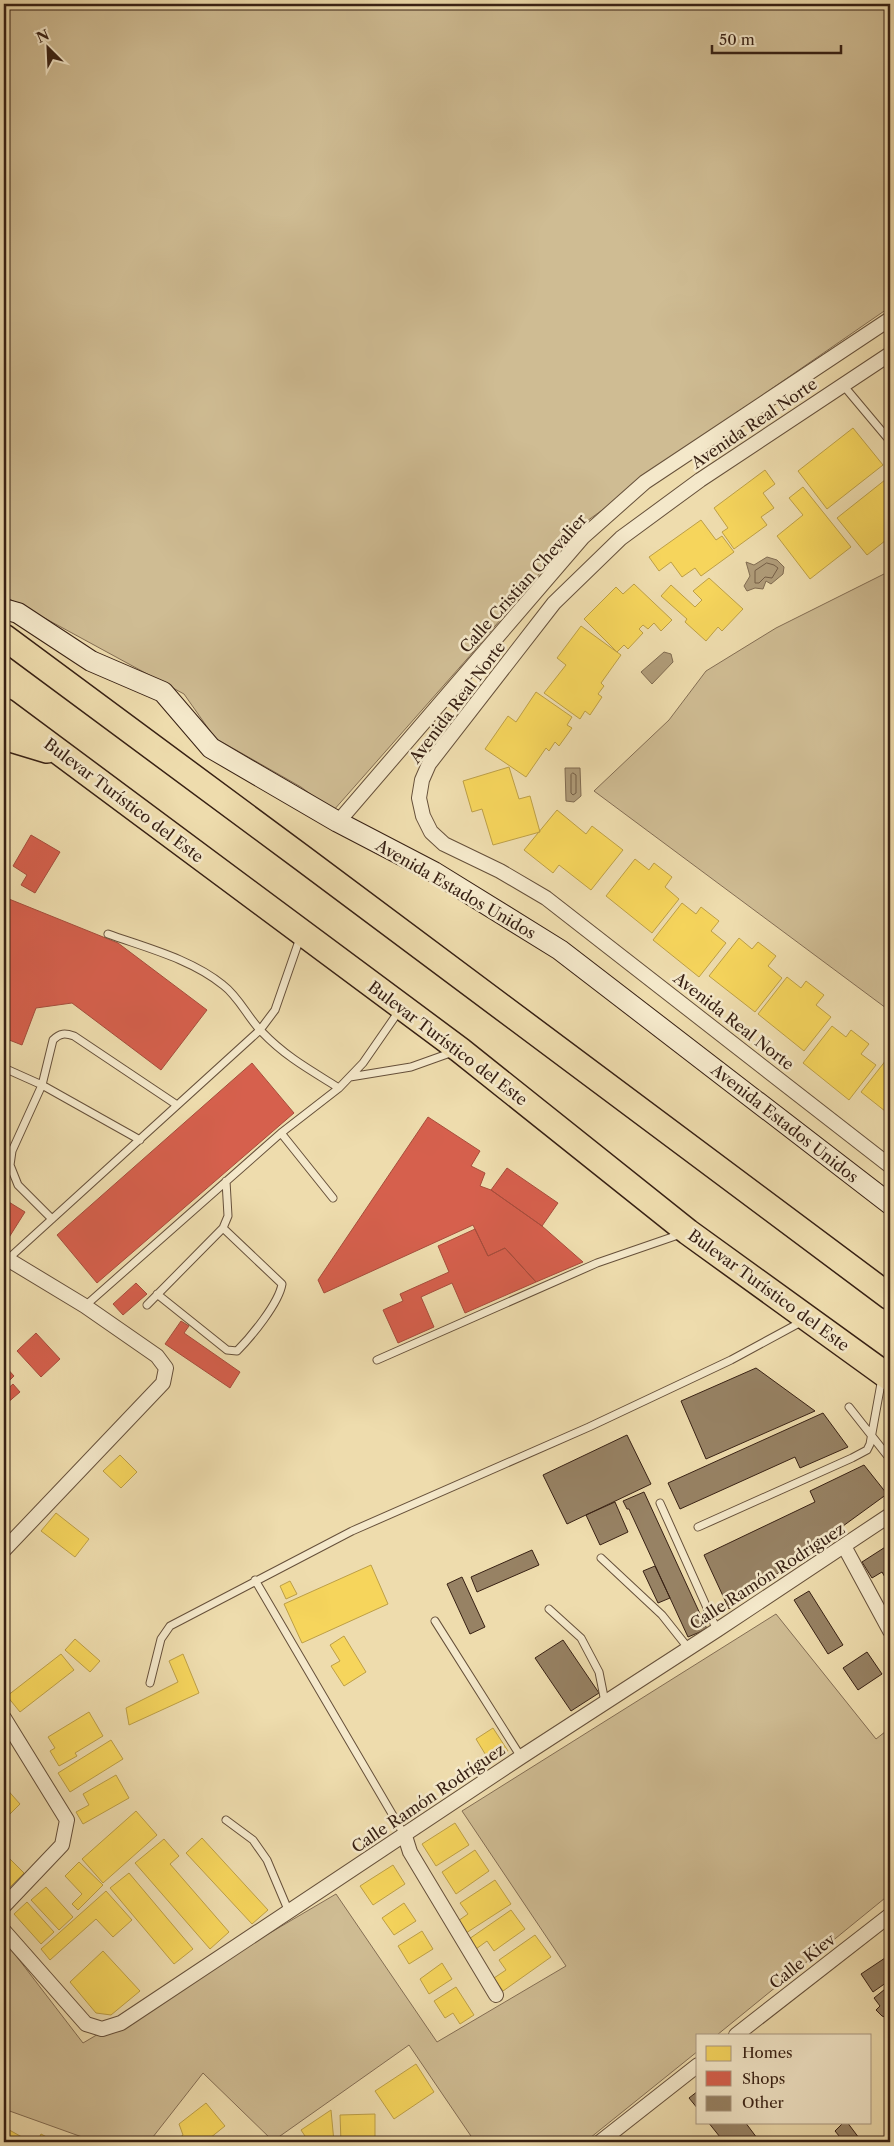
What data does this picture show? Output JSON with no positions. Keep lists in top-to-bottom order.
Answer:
{
  "streets": {
    "highway": ["Bulevar Turístico del Este"],
    "street": [
      "Avenida Real Norte",
      "Calle Cristian Chevalier",
      "Avenida Estados Unidos",
      "Calle Ramón Rodríguez",
      "Calle Kiev"
    ]
  },
  "crossings": [
    ["Calle Cristian Chevalier", "Avenida Estados Unidos"]
  ],
  "legend": ["Homes", "Shops", "Other"],
  "scale_bar": "50 m",
  "north": "top left"
}
